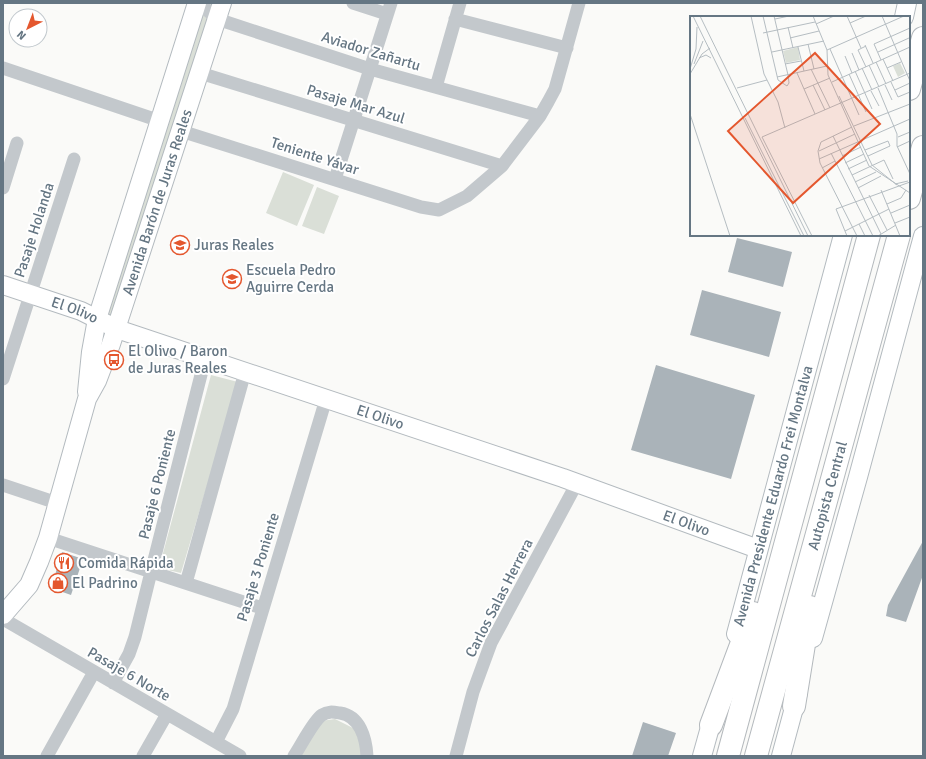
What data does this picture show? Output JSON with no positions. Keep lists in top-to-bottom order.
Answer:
{
  "streets": {
    "highway": ["Autopista Central"],
    "street": [
      "Aviador Zañartu",
      "Pasaje Mar Azul",
      "Teniente Yávar",
      "Avenida Barón de Juras Reales",
      "Pasaje Holanda",
      "El Olivo",
      "Pasaje 6 Poniente",
      "Avenida Presidente Eduardo Frei Montalva",
      "Pasaje 3 Poniente",
      "Carlos Salas Herrera",
      "Pasaje 6 Norte"
    ]
  },
  "crossings": [
    ["Aviador Zañartu", "Avenida Barón de Juras Reales"],
    ["Pasaje Mar Azul", "Teniente Yávar"],
    ["Pasaje Mar Azul", "Avenida Barón de Juras Reales"],
    ["Teniente Yávar", "Avenida Barón de Juras Reales"],
    ["Avenida Barón de Juras Reales", "El Olivo"],
    ["Pasaje Holanda", "El Olivo"],
    ["El Olivo", "Pasaje 6 Poniente"],
    ["El Olivo", "Avenida Presidente Eduardo Frei Montalva"],
    ["El Olivo", "Pasaje 3 Poniente"],
    ["El Olivo", "Carlos Salas Herrera"],
    ["Pasaje 6 Poniente", "Pasaje 6 Norte"],
    ["Pasaje 3 Poniente", "Pasaje 6 Norte"]
  ],
  "places": {
    "school or university": ["Juras Reales", "Escuela Pedro Aguirre Cerda"],
    "bus stop": ["El Olivo / Baron de Juras Reales"],
    "restaurant": ["Comida Rápida"],
    "shop": ["El Padrino"]
  },
  "north": "bottom left"
}
